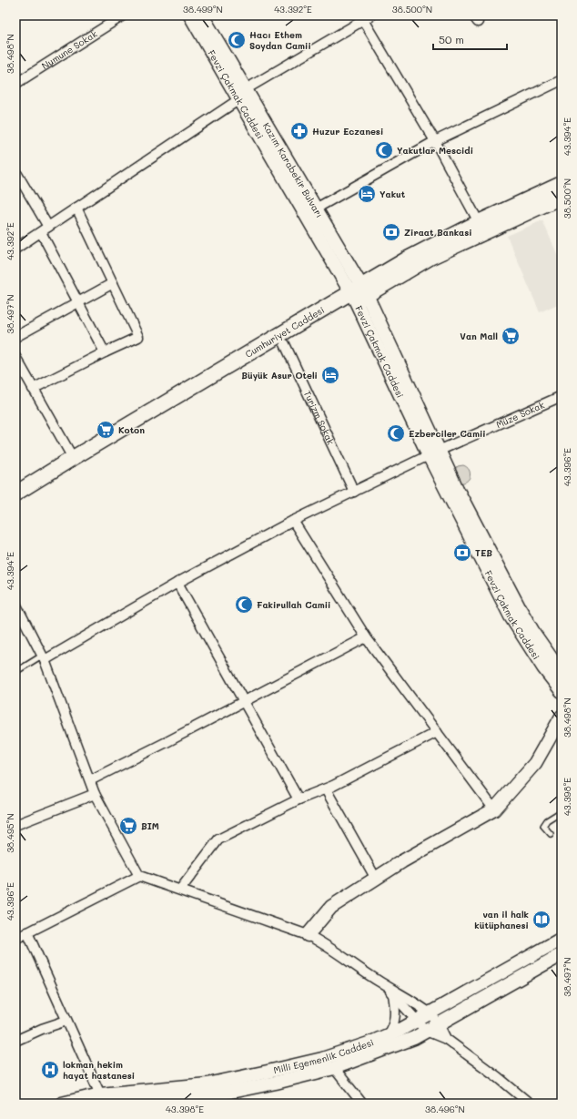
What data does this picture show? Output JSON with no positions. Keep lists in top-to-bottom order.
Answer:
{
  "streets": {
    "main road": ["Cumhuriyet Caddesi"],
    "street": [
      "Numune Sokak",
      "Fevzi Çakmak Caddesi",
      "Kazım Karabekir Bulvarı",
      "Müze Sokak",
      "Turizm Sokak",
      "Milli Egemenlik Caddesi"
    ]
  },
  "crossings": [
    ["Fevzi Çakmak Caddesi", "Kazım Karabekir Bulvarı"],
    ["Fevzi Çakmak Caddesi", "Cumhuriyet Caddesi"],
    ["Fevzi Çakmak Caddesi", "Müze Sokak"],
    ["Kazım Karabekir Bulvarı", "Cumhuriyet Caddesi"],
    ["Cumhuriyet Caddesi", "Turizm Sokak"],
    ["Müze Sokak", "Turizm Sokak"]
  ],
  "places": {
    "mosque": [
      "Hacı Ethem Soydan Camii",
      "Yakutlar Mescidi",
      "Ezberciler Camii",
      "Fakirullah Camii"
    ],
    "pharmacy": ["Huzur Eczanesi"],
    "hotel": ["Yakut", "Büyük Asur Oteli"],
    "bank": ["Ziraat Bankasi", "TEB"],
    "supermarket": ["Van Mall", "Koton", "BIM"],
    "library": ["van il halk kütüphanesi"],
    "hospital": ["lokman hekim hayat hastanesi"]
  },
  "scale_bar": "50 m",
  "coordinates": [
    "38.499°N",
    "43.392°E",
    "38.500°N",
    "38.498°N",
    "43.394°E",
    "38.497°N",
    "43.396°E",
    "43.398°E",
    "38.495°N",
    "38.496°N"
  ]
}
